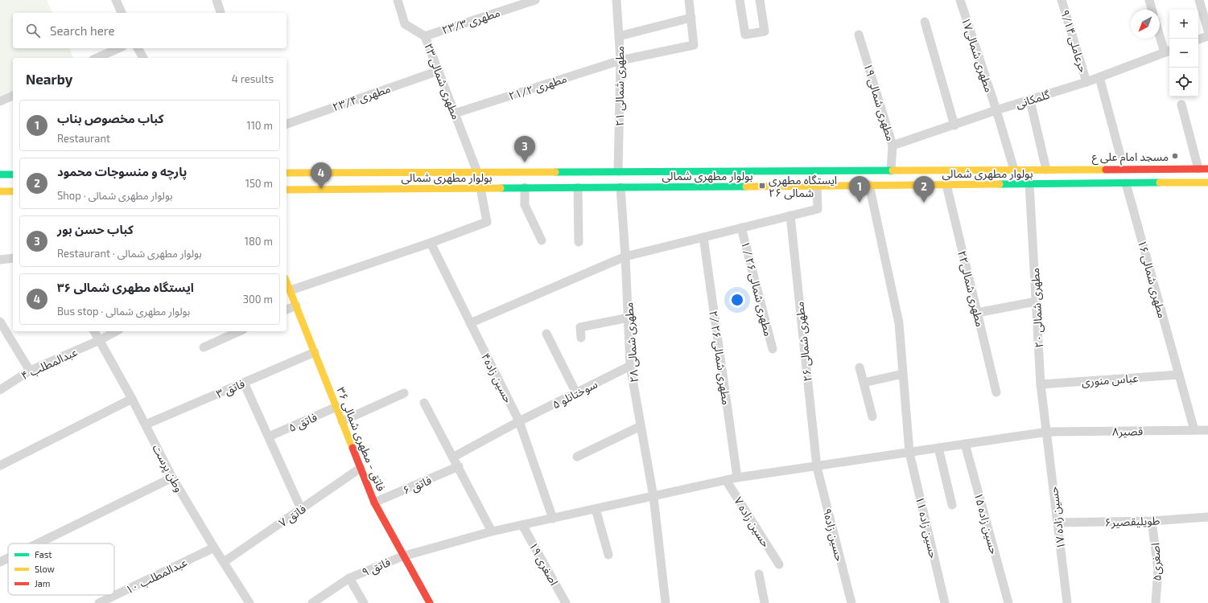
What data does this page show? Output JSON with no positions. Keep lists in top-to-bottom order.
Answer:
{
  "streets": {
    "main road": ["بولوار مطهری شمالی", "فاتق - مطهری شمالی ۳۶"],
    "street": [
      "مطهری ۲۳/۳",
      "حرعاملی ۹/۱۴",
      "مطهری شمالی۱۷",
      "مطهری شمالی ۲۳",
      "مطهری شمالی ۲۱",
      "مطهری ۲۱/۲",
      "مطهری ۲۳/۴",
      "گلمکانی",
      "مطهری شمالی ۱۹",
      "مطهری شمالی ۱۶",
      "مطهری شمالی ۲۶ / ۱",
      "مطهری شمالی۲۲",
      "مطهری شمالی ۲۰",
      "مطهری شمالی ۲۶",
      "مطهری شمالی ۲۸",
      "مطهری شمالی ۲۶ /۲",
      "عبدالمطلب ۴",
      "حسین زاده۴",
      "عباس منوری",
      "فاتق ۳",
      "سوختانلو ۵",
      "فاتق ۵",
      "قصیر۸",
      "وطن پرست",
      "فاتق ۶",
      "فاتق ۷",
      "حسین زاده ۱۷",
      "طویلیقصیر۶",
      "حسین زاده ۷",
      "حسین زاده ۱۵",
      "حسین زاده ۱۱",
      "حسین زاده۹",
      "اصغری۵",
      "اصغری ۱۹",
      "فاتق ۹",
      "عبدالمطلب ۱۰"
    ]
  },
  "crossings": [
    ["مطهری ۲۳/۳", "مطهری شمالی ۲۳"],
    ["حرعاملی ۹/۱۴", "گلمکانی"],
    ["مطهری شمالی۱۷", "گلمکانی"],
    ["مطهری شمالی۱۷", "بولوار مطهری شمالی"],
    ["مطهری شمالی ۲۳", "مطهری ۲۱/۲"],
    ["مطهری شمالی ۲۳", "مطهری ۲۳/۴"],
    ["مطهری شمالی ۲۳", "بولوار مطهری شمالی"],
    ["مطهری شمالی ۲۱", "مطهری ۲۱/۲"],
    ["مطهری شمالی ۲۱", "بولوار مطهری شمالی"],
    ["گلمکانی", "مطهری شمالی ۱۹"],
    ["مطهری شمالی ۱۹", "بولوار مطهری شمالی"],
    ["بولوار مطهری شمالی", "مطهری شمالی ۱۶"],
    ["بولوار مطهری شمالی", "مطهری شمالی۲۲"],
    ["بولوار مطهری شمالی", "مطهری شمالی ۲۰"],
    ["بولوار مطهری شمالی", "مطهری شمالی ۲۸"],
    ["بولوار مطهری شمالی", "حسین زاده ۱۱"],
    ["مطهری شمالی ۱۶", "عباس منوری"],
    ["مطهری شمالی ۱۶", "قصیر۸"],
    ["مطهری شمالی ۲۰", "عباس منوری"],
    ["مطهری شمالی ۲۰", "قصیر۸"],
    ["مطهری شمالی ۲۰", "حسین زاده ۱۷"],
    ["مطهری شمالی ۲۶", "قصیر۸"],
    ["مطهری شمالی ۲۶", "حسین زاده۹"],
    ["مطهری شمالی ۲۸", "سوختانلو ۵"],
    ["مطهری شمالی ۲۸", "فاتق ۹"],
    ["مطهری شمالی ۲۶ /۲", "قصیر۸"],
    ["عبدالمطلب ۴", "وطن پرست"],
    ["حسین زاده۴", "سوختانلو ۵"],
    ["حسین زاده۴", "فاتق ۹"],
    ["فاتق ۳", "فاتق - مطهری شمالی ۳۶"],
    ["فاتق ۳", "وطن پرست"],
    ["فاتق ۵", "فاتق - مطهری شمالی ۳۶"],
    ["قصیر۸", "حسین زاده ۱۷"],
    ["قصیر۸", "حسین زاده ۷"],
    ["قصیر۸", "حسین زاده ۱۵"],
    ["قصیر۸", "حسین زاده ۱۱"],
    ["قصیر۸", "حسین زاده۹"],
    ["قصیر۸", "فاتق ۹"],
    ["فاتق - مطهری شمالی ۳۶", "فاتق ۶"],
    ["فاتق - مطهری شمالی ۳۶", "فاتق ۷"],
    ["فاتق - مطهری شمالی ۳۶", "فاتق ۹"],
    ["وطن پرست", "فاتق ۷"],
    ["وطن پرست", "عبدالمطلب ۱۰"],
    ["حسین زاده ۱۷", "طویلیقصیر۶"],
    ["طویلیقصیر۶", "اصغری۵"],
    ["حسین زاده ۷", "فاتق ۹"],
    ["اصغری ۱۹", "فاتق ۹"]
  ],
  "places": {
    "other": ["مسجد امام علی ع"],
    "transit": ["ایستگاه مطهری شمالی ۲۶"]
  },
  "legend": ["Fast", "Slow", "Jam"],
  "north": "bottom left",
  "page": {
    "map_buttons": ["+", "−"],
    "search": "Search here",
    "heading": ["Nearby", "4 results"],
    "list": [
      {
        "mark": "1",
        "name": "كباب مخصوص بناب",
        "note": "Restaurant",
        "value": "110 m"
      },
      {
        "mark": "2",
        "name": "پارچه و منسوجات محمود",
        "note": "Shop · بولوار مطهری شمالی",
        "value": "150 m"
      },
      {
        "mark": "3",
        "name": "كباب حسن بور",
        "note": "Restaurant · بولوار مطهری شمالی",
        "value": "180 m"
      },
      {
        "mark": "4",
        "name": "ایستگاه مطهری شمالی ۳۶",
        "note": "Bus stop · بولوار مطهری شمالی",
        "value": "300 m"
      }
    ],
    "pins": [
      "3",
      "4",
      "1",
      "2"
    ]
  }
}
